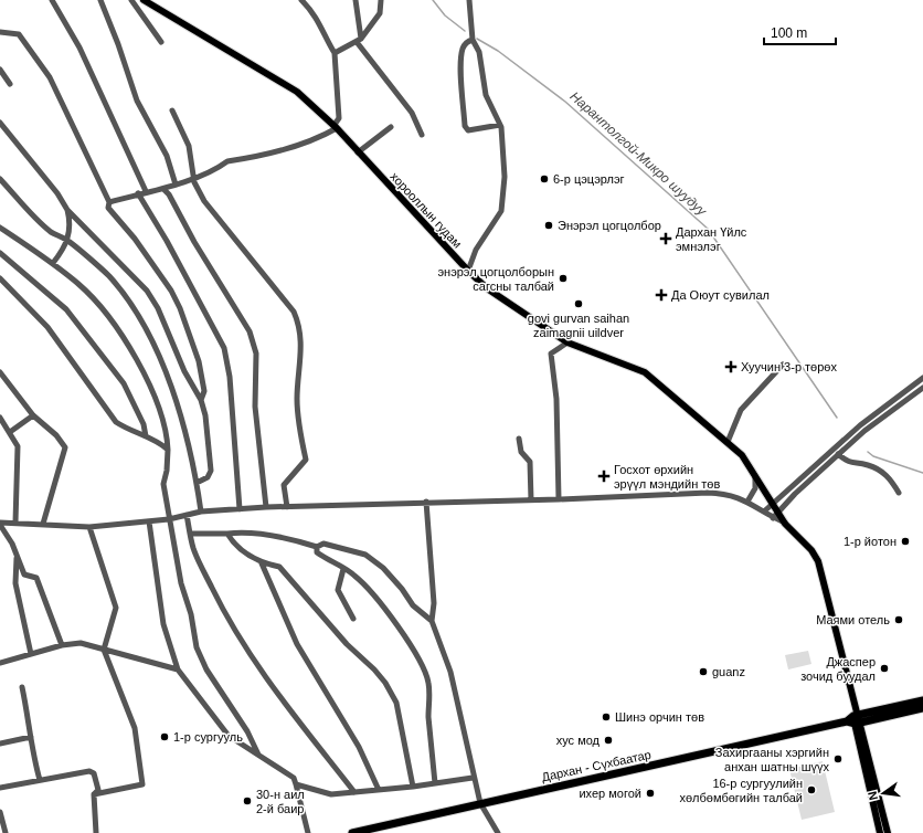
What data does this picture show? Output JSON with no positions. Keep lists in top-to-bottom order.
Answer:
{
  "streets": {
    "highway": ["Дархан - Сүхбаатар"],
    "main road": ["хорооллын гудам"]
  },
  "crossings": [
    ["хорооллын гудам", "Дархан - Сүхбаатар"]
  ],
  "water": ["Нарантолгой-Микро шуудуу"],
  "places": {
    "other": [
      "6-р цэцэрлэг",
      "Энэрэл цогцолбор",
      "энэрэл цогцолборын сагсны талбай",
      "govi gurvan saihan zaimagnii uildver",
      "1-р йотон",
      "Маями отель",
      "Джаспер зочид буудал",
      "guanz",
      "Шинэ орчин төв",
      "1-р сургууль",
      "хус мод",
      "Захиргааны хэргийн анхан шатны шүүх",
      "16-р сургуулийн хөлбөмбөгийн талбай",
      "ихер могой",
      "30-н аил 2-й баир"
    ],
    "health": [
      "Дархан Үйлс эмнэлэг",
      "Да Оюут сувилал",
      "Хуучин 3-р төрөх",
      "Госхот өрхийн эрүүл мэндийн төв"
    ]
  },
  "scale_bar": "100 m",
  "north": "left"
}
